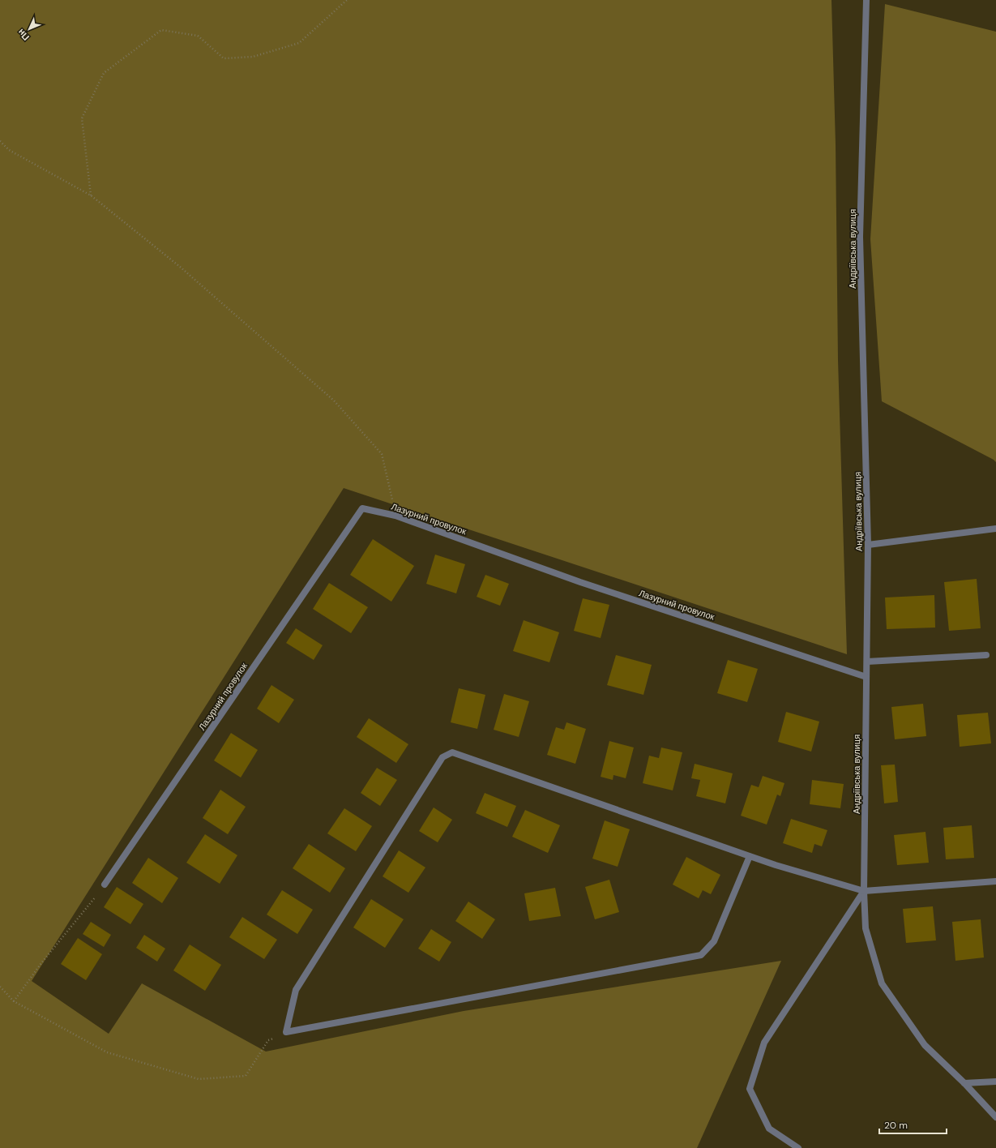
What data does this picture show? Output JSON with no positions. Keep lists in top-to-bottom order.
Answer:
{
  "streets": {
    "street": ["Андріївська вулиця", "Лазурний провулок"]
  },
  "crossings": [
    ["Андріївська вулиця", "Лазурний провулок"]
  ],
  "scale_bar": "20 m",
  "north": "bottom left"
}
